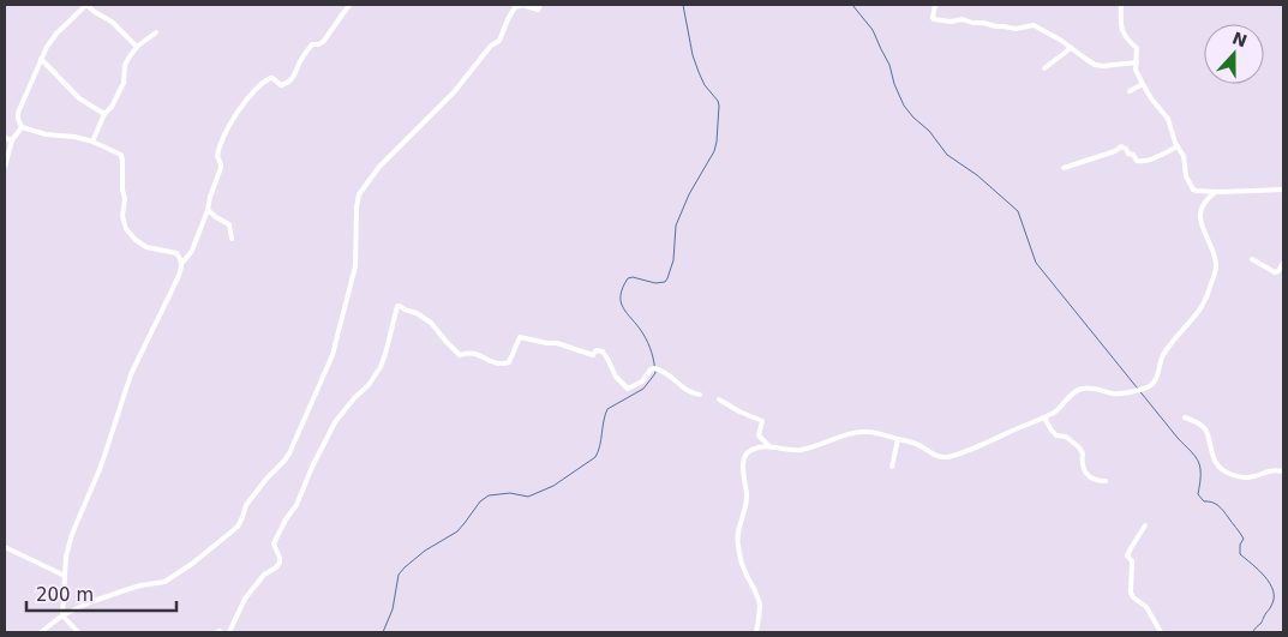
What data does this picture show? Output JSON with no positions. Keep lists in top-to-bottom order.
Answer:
{
  "scale_bar": "200 m",
  "north": "top"
}
